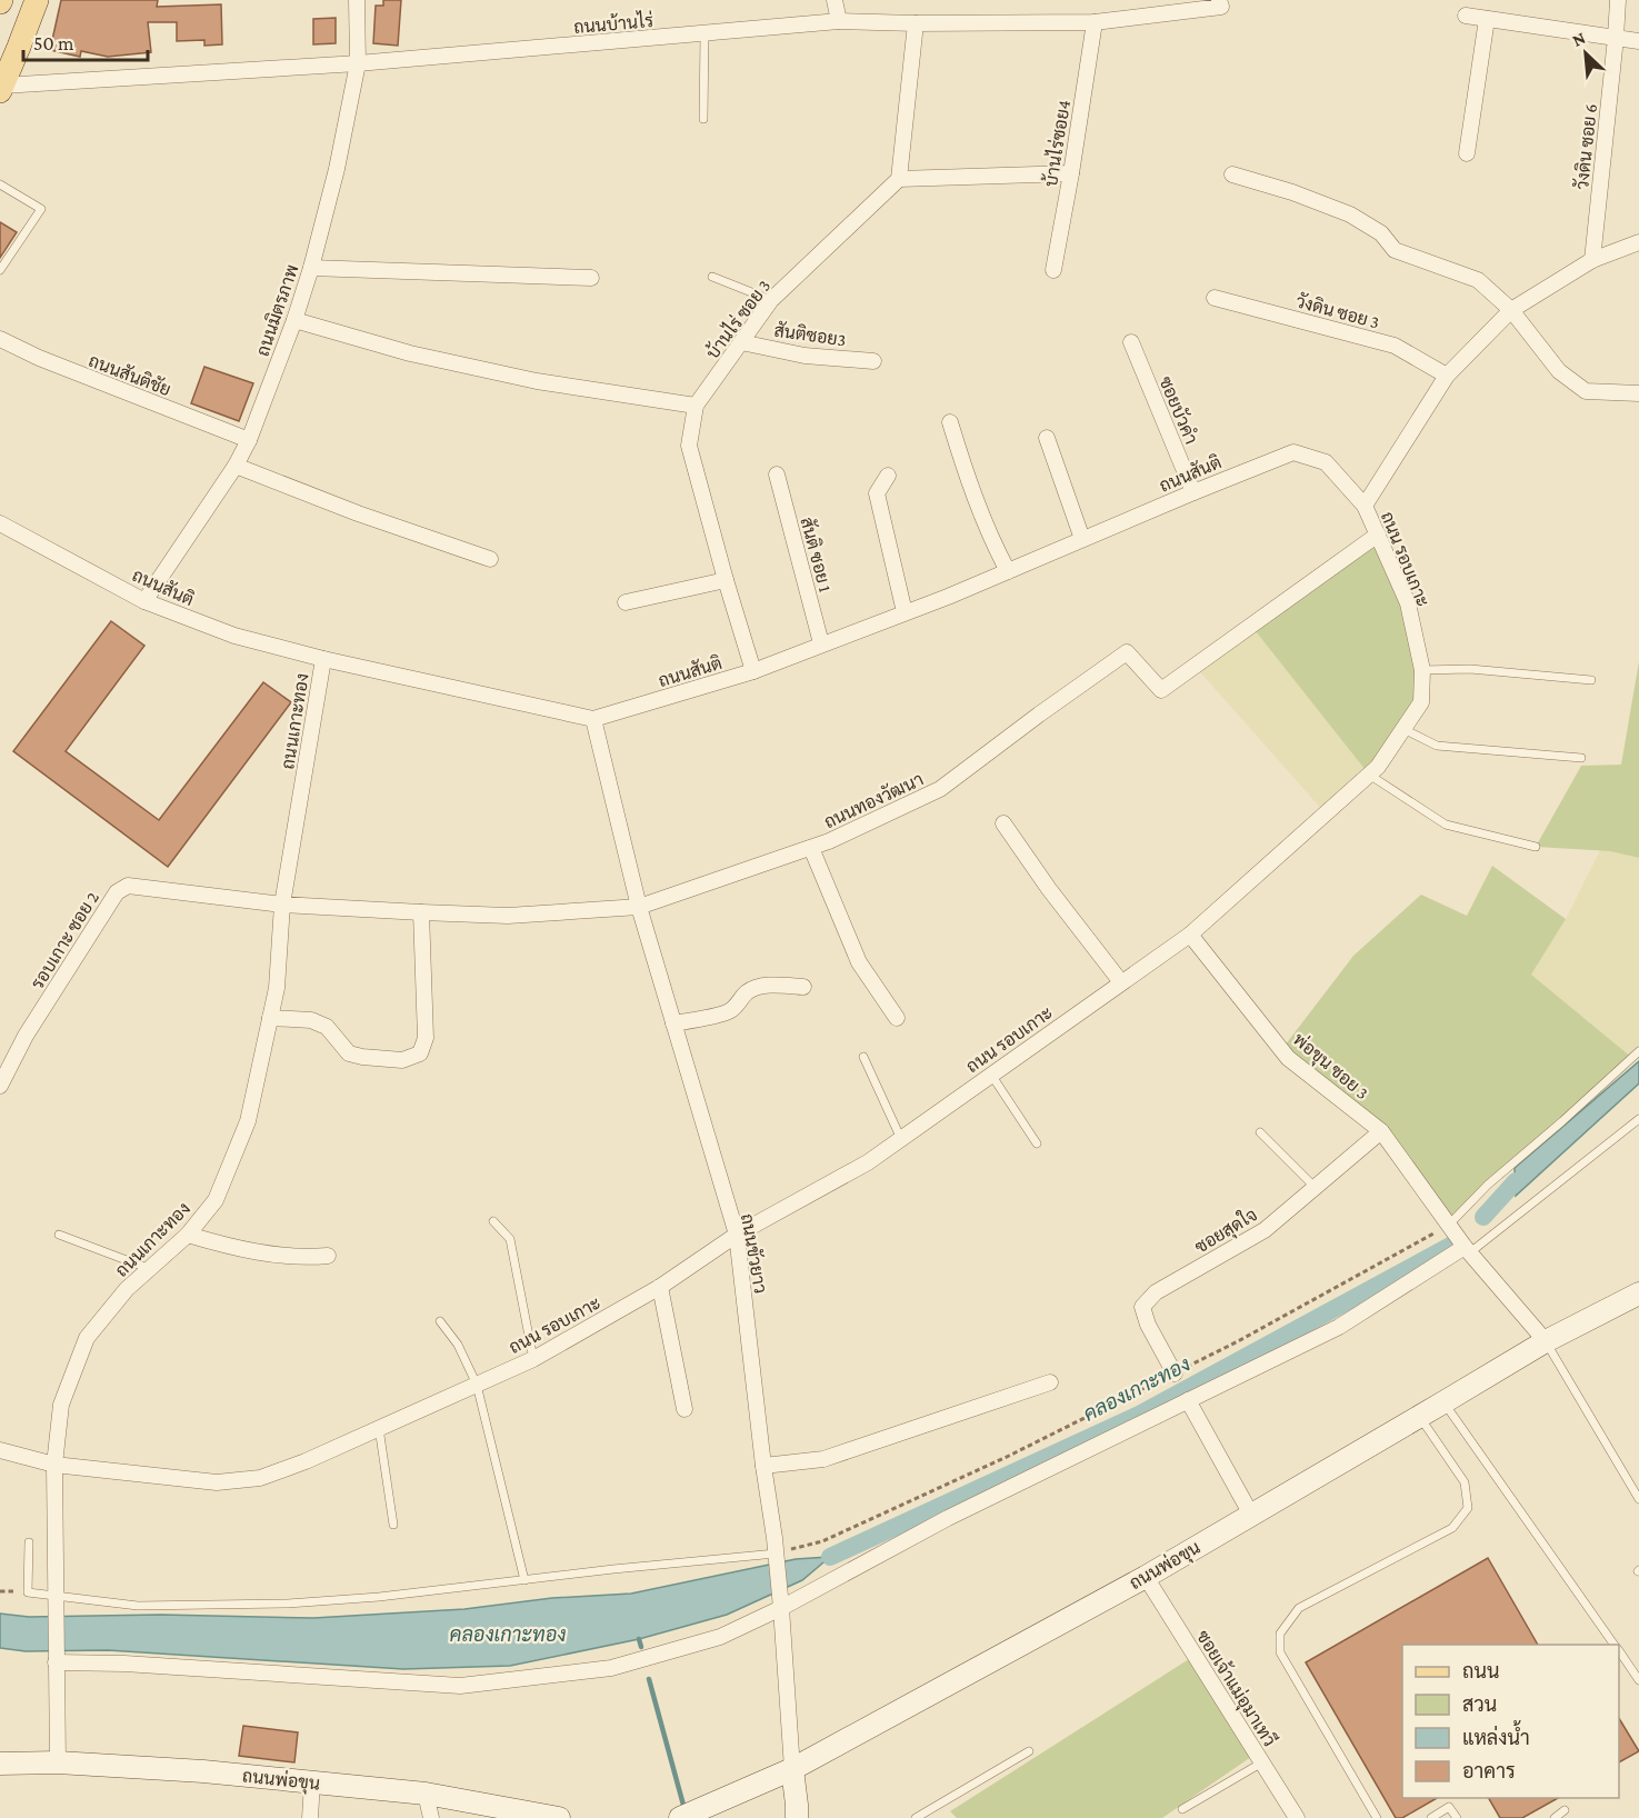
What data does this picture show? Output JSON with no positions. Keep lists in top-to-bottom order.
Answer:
{
  "streets": {
    "main road": ["ถนนพ่อขุน"],
    "street": [
      "ถนนบ้านไร่",
      "บ้านไร่ซอย4",
      "วังดิน ซอย 6",
      "ถนนมิตรภาพ",
      "วังดิน ซอย 3",
      "บ้านไร่ ซอย 3",
      "สันติซอย3",
      "ถนนสันติชัย",
      "ซอยบัวคำ",
      "ถนนสันติ",
      "สันติ ซอย 1",
      "ถนน รอบเกาะ",
      "ถนนเกาะทอง",
      "ถนนทองวัฒนา",
      "รอบเกาะ ซอย 2",
      "พ่อขุน ซอย 3",
      "ซอยสุดใจ",
      "ถนนขัวยาว",
      "ซอยเจ้าแม่อุมาเทวี"
    ]
  },
  "crossings": [
    ["ถนนบ้านไร่", "บ้านไร่ซอย4"],
    ["ถนนบ้านไร่", "ถนนมิตรภาพ"],
    ["วังดิน ซอย 6", "ถนน รอบเกาะ"],
    ["ถนนมิตรภาพ", "ถนนสันติชัย"],
    ["ถนนมิตรภาพ", "ถนนสันติ"],
    ["วังดิน ซอย 3", "ถนน รอบเกาะ"],
    ["บ้านไร่ ซอย 3", "สันติซอย3"],
    ["บ้านไร่ ซอย 3", "ถนนสันติ"],
    ["ซอยบัวคำ", "ถนนสันติ"],
    ["ถนนสันติ", "สันติ ซอย 1"],
    ["ถนนสันติ", "ถนน รอบเกาะ"],
    ["ถนนสันติ", "ถนนเกาะทอง"],
    ["ถนนสันติ", "ถนนขัวยาว"],
    ["ถนน รอบเกาะ", "ถนนเกาะทอง"],
    ["ถนน รอบเกาะ", "ถนนทองวัฒนา"],
    ["ถนน รอบเกาะ", "พ่อขุน ซอย 3"],
    ["ถนน รอบเกาะ", "ถนนขัวยาว"],
    ["ถนนเกาะทอง", "ถนนทองวัฒนา"],
    ["ถนนเกาะทอง", "รอบเกาะ ซอย 2"],
    ["ถนนเกาะทอง", "ถนนพ่อขุน"],
    ["ถนนทองวัฒนา", "รอบเกาะ ซอย 2"],
    ["ถนนทองวัฒนา", "ถนนขัวยาว"],
    ["พ่อขุน ซอย 3", "ซอยสุดใจ"],
    ["ถนนขัวยาว", "ถนนพ่อขุน"],
    ["ถนนพ่อขุน", "ซอยเจ้าแม่อุมาเทวี"]
  ],
  "water": ["คลองเกาะทอง"],
  "legend": [
    "ถนน",
    "สวน",
    "แหล่งน้ำ",
    "อาคาร"
  ],
  "scale_bar": "50 m",
  "north": "top left"
}
